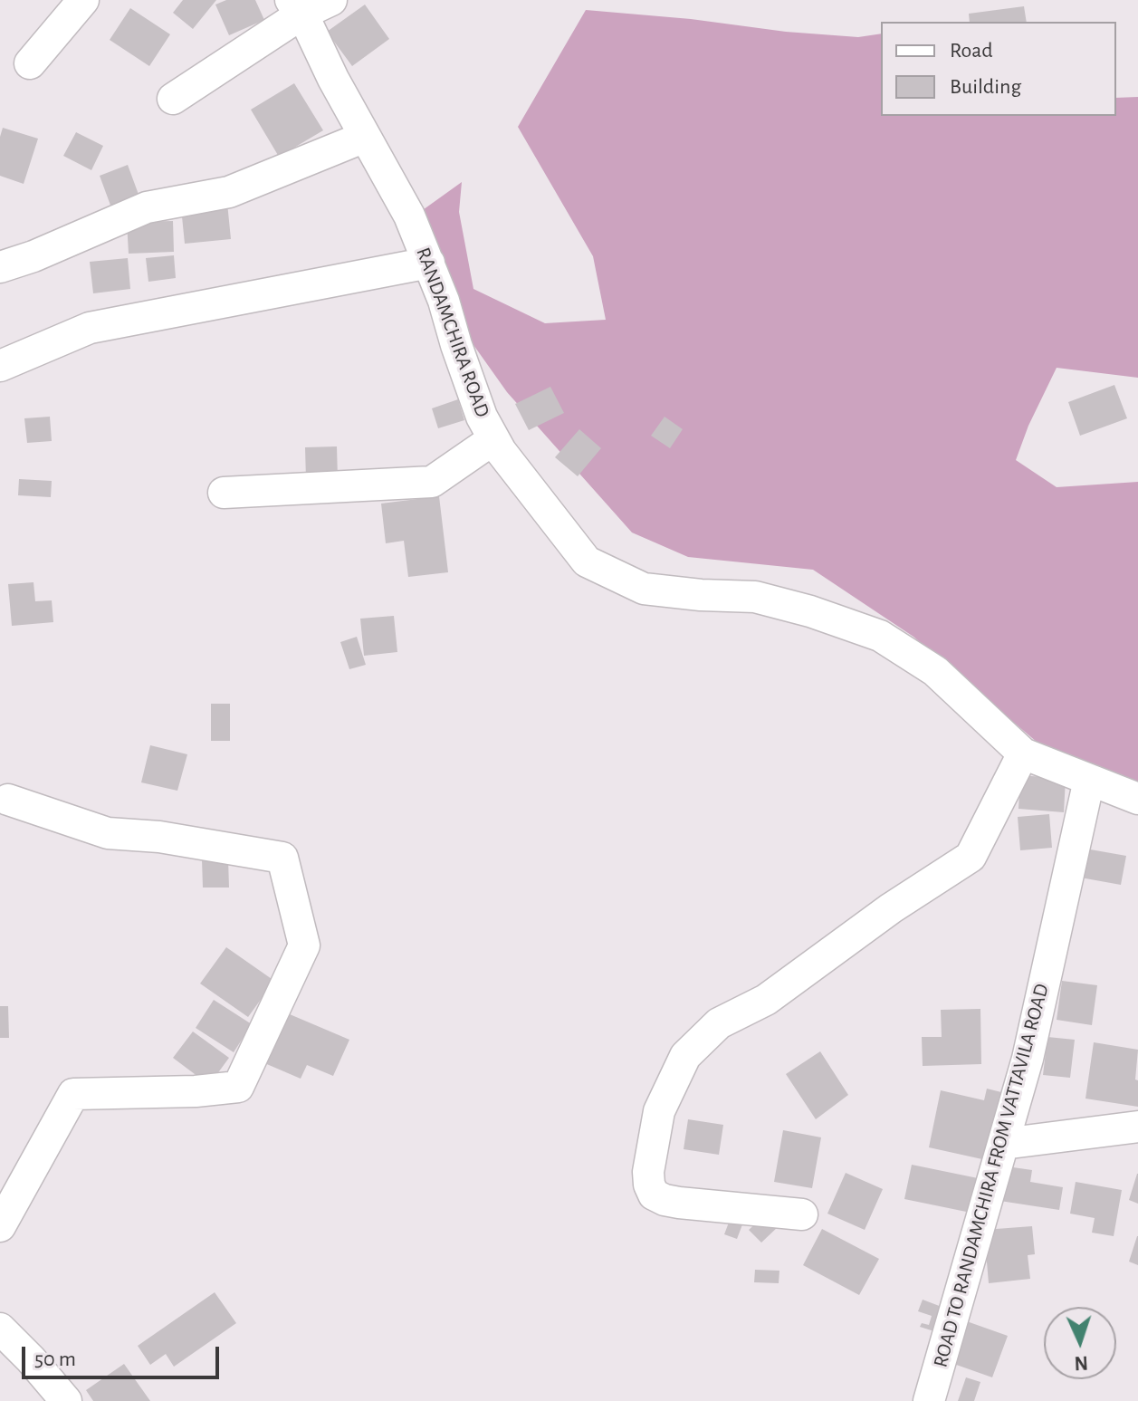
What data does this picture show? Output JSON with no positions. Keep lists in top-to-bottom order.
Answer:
{
  "streets": {
    "street": ["RANDAMCHIRA ROAD", "ROAD TO RANDAMCHIRA FROM VATTAVILA ROAD"]
  },
  "crossings": [
    ["RANDAMCHIRA ROAD", "ROAD TO RANDAMCHIRA FROM VATTAVILA ROAD"]
  ],
  "legend": ["Road", "Building"],
  "scale_bar": "50 m",
  "north": "bottom"
}
